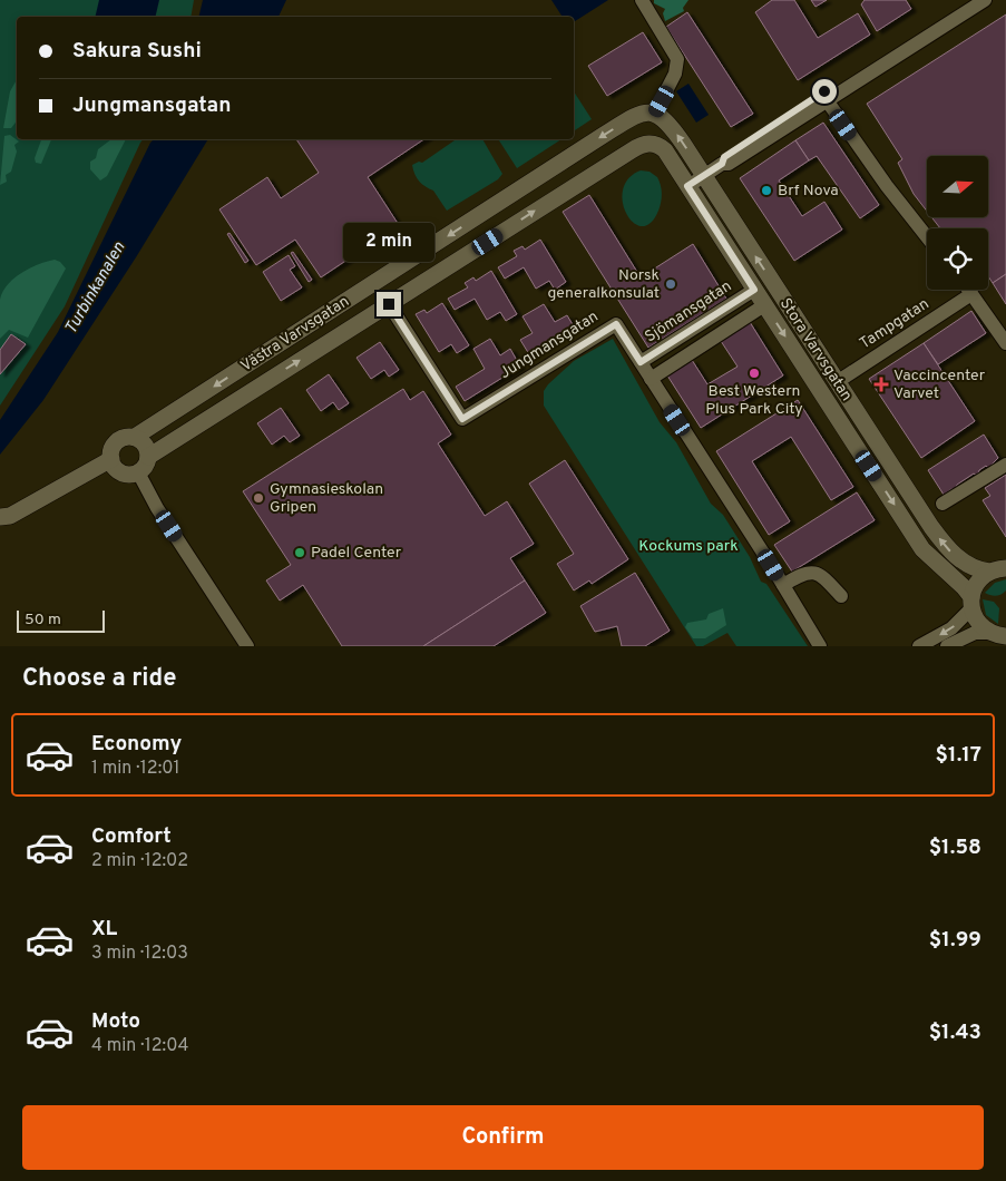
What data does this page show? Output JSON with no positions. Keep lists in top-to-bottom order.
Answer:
{
  "streets": {
    "street": [
      "Sjömansgatan",
      "Tampgatan",
      "Västra Varvsgatan",
      "Jungmansgatan",
      "Stora Varvsgatan"
    ]
  },
  "crossings": [
    ["Sjömansgatan", "Jungmansgatan"],
    ["Sjömansgatan", "Stora Varvsgatan"],
    ["Tampgatan", "Stora Varvsgatan"],
    ["Västra Varvsgatan", "Jungmansgatan"],
    ["Västra Varvsgatan", "Stora Varvsgatan"]
  ],
  "water": ["Turbinkanalen"],
  "parks": ["Kockums park"],
  "places": {
    "other": [
      "Brf Nova",
      "Norsk generalkonsulat",
      "Best Western Plus Park City",
      "Gymnasieskolan Gripen",
      "Padel Center"
    ],
    "health": ["Vaccincenter Varvet"]
  },
  "scale_bar": "50 m",
  "north": "right",
  "page": {
    "banner": ["Sakura Sushi", "Jungmansgatan"],
    "bubble": "2 min",
    "scale": "50 m",
    "heading": "Choose a ride",
    "list": [
      {
        "name": "Economy",
        "note": "1 min · 12:01",
        "value": "$1.17"
      },
      {
        "name": "Comfort",
        "note": "2 min · 12:02",
        "value": "$1.58"
      },
      {
        "name": "XL",
        "note": "3 min · 12:03",
        "value": "$1.99"
      },
      {
        "name": "Moto",
        "note": "4 min · 12:04",
        "value": "$1.43"
      }
    ],
    "buttons": "Confirm"
  }
}
